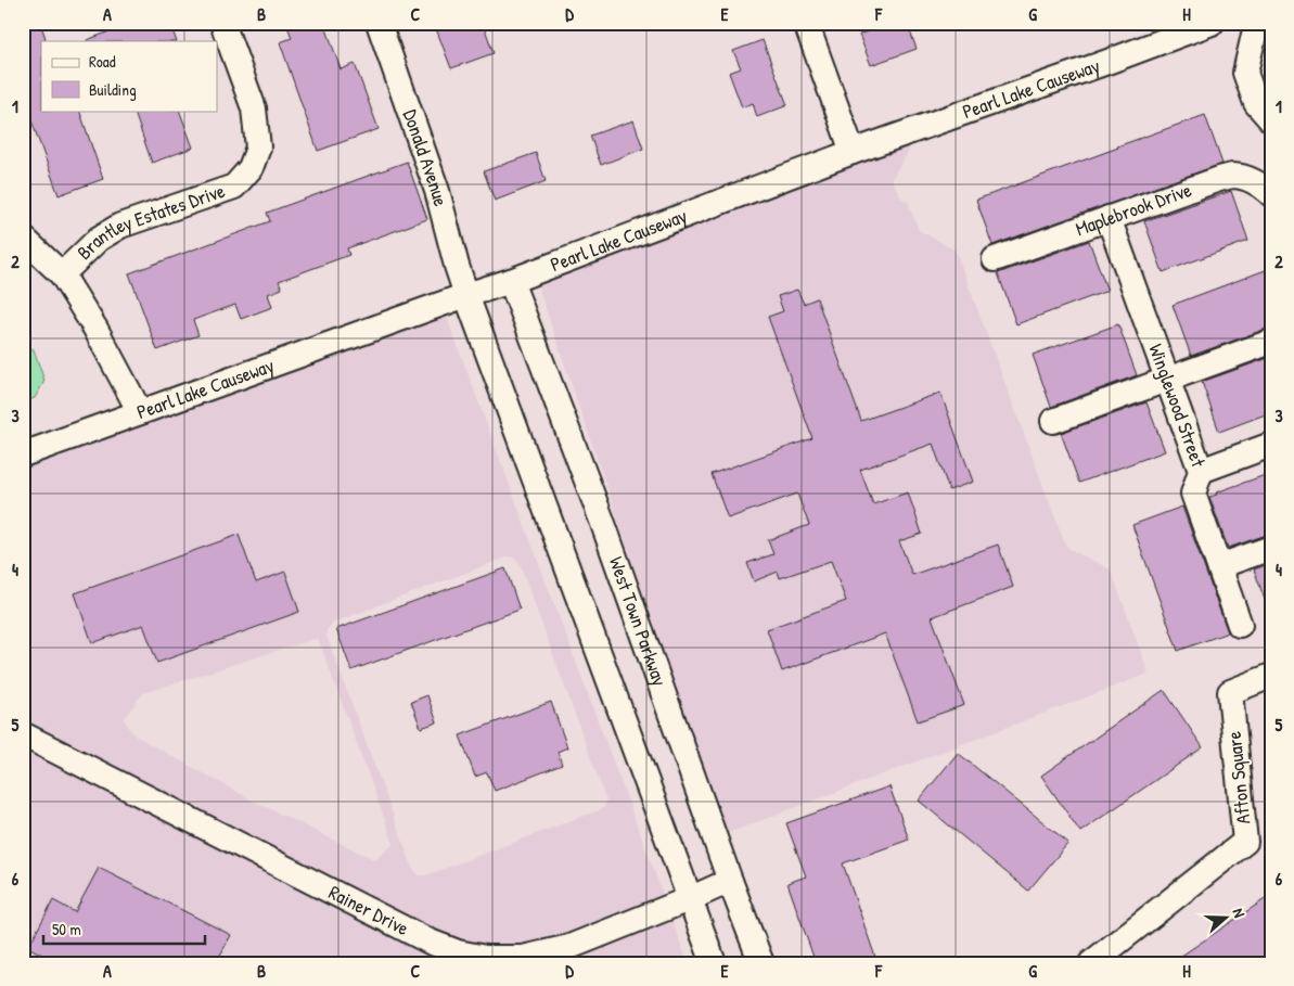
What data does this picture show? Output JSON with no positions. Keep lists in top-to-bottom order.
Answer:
{
  "streets": {
    "street": [
      "Pearl Lake Causeway",
      "Donald Avenue",
      "Maplebrook Drive",
      "Brantley Estates Drive",
      "Winglewood Street",
      "West Town Parkway",
      "Afton Square",
      "Rainer Drive"
    ]
  },
  "crossings": [
    ["Pearl Lake Causeway", "Donald Avenue"],
    ["Pearl Lake Causeway", "Brantley Estates Drive"],
    ["Pearl Lake Causeway", "West Town Parkway"],
    ["Maplebrook Drive", "Winglewood Street"],
    ["West Town Parkway", "Rainer Drive"]
  ],
  "legend": ["Road", "Building"],
  "scale_bar": "50 m",
  "north": "right",
  "grid": {
    "columns": [
      "A",
      "B",
      "C",
      "D",
      "E",
      "F",
      "G",
      "H"
    ],
    "rows": [
      "1",
      "2",
      "3",
      "4",
      "5",
      "6"
    ]
  }
}
